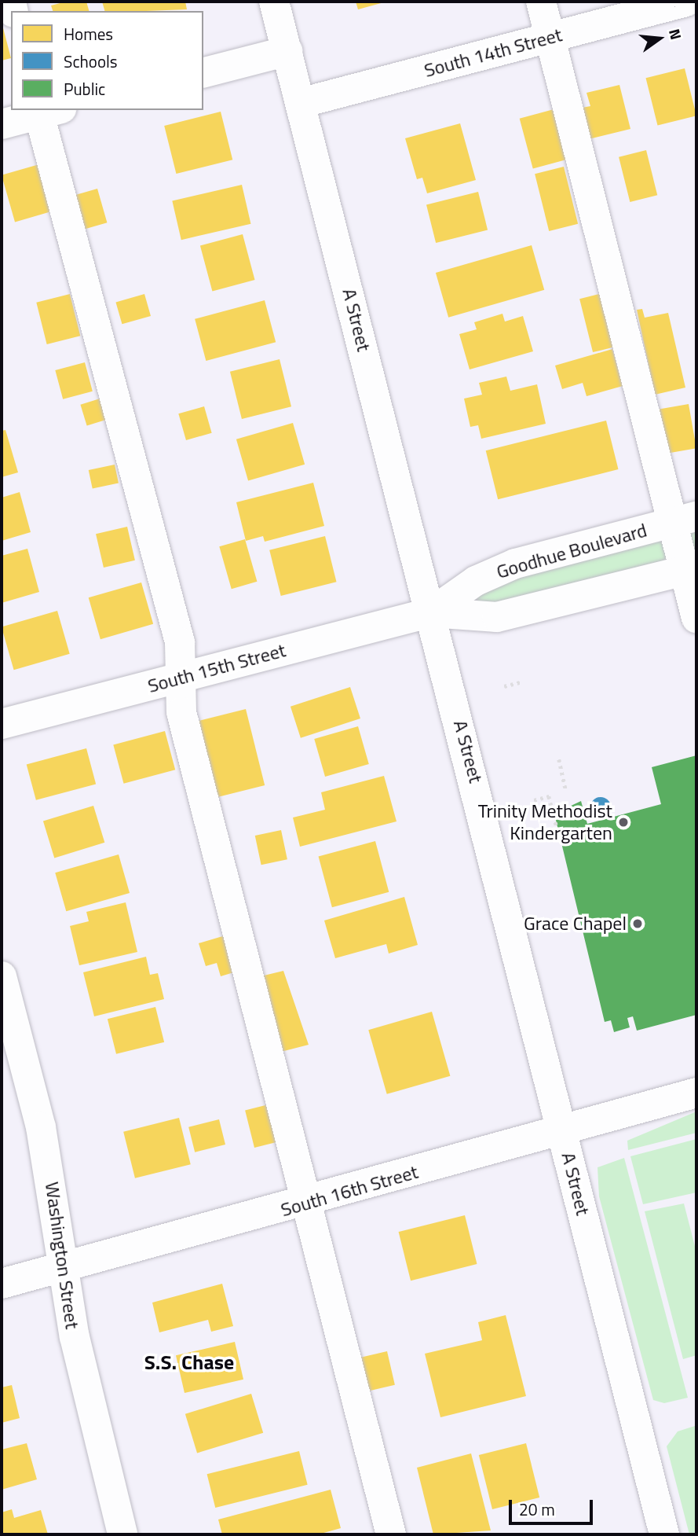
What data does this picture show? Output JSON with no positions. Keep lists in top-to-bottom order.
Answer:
{
  "streets": {
    "main road": [
      "South 14th Street",
      "A Street",
      "Goodhue Boulevard",
      "South 15th Street",
      "South 16th Street",
      "Washington Street"
    ]
  },
  "crossings": [
    ["South 14th Street", "A Street"],
    ["A Street", "Goodhue Boulevard"],
    ["A Street", "South 15th Street"],
    ["A Street", "South 16th Street"],
    ["Goodhue Boulevard", "South 15th Street"],
    ["South 16th Street", "Washington Street"]
  ],
  "districts": ["S.S. Chase"],
  "places": ["Trinity Methodist Kindergarten", "Grace Chapel"],
  "legend": ["Homes", "Schools", "Public"],
  "scale_bar": "20 m",
  "north": "right"
}
